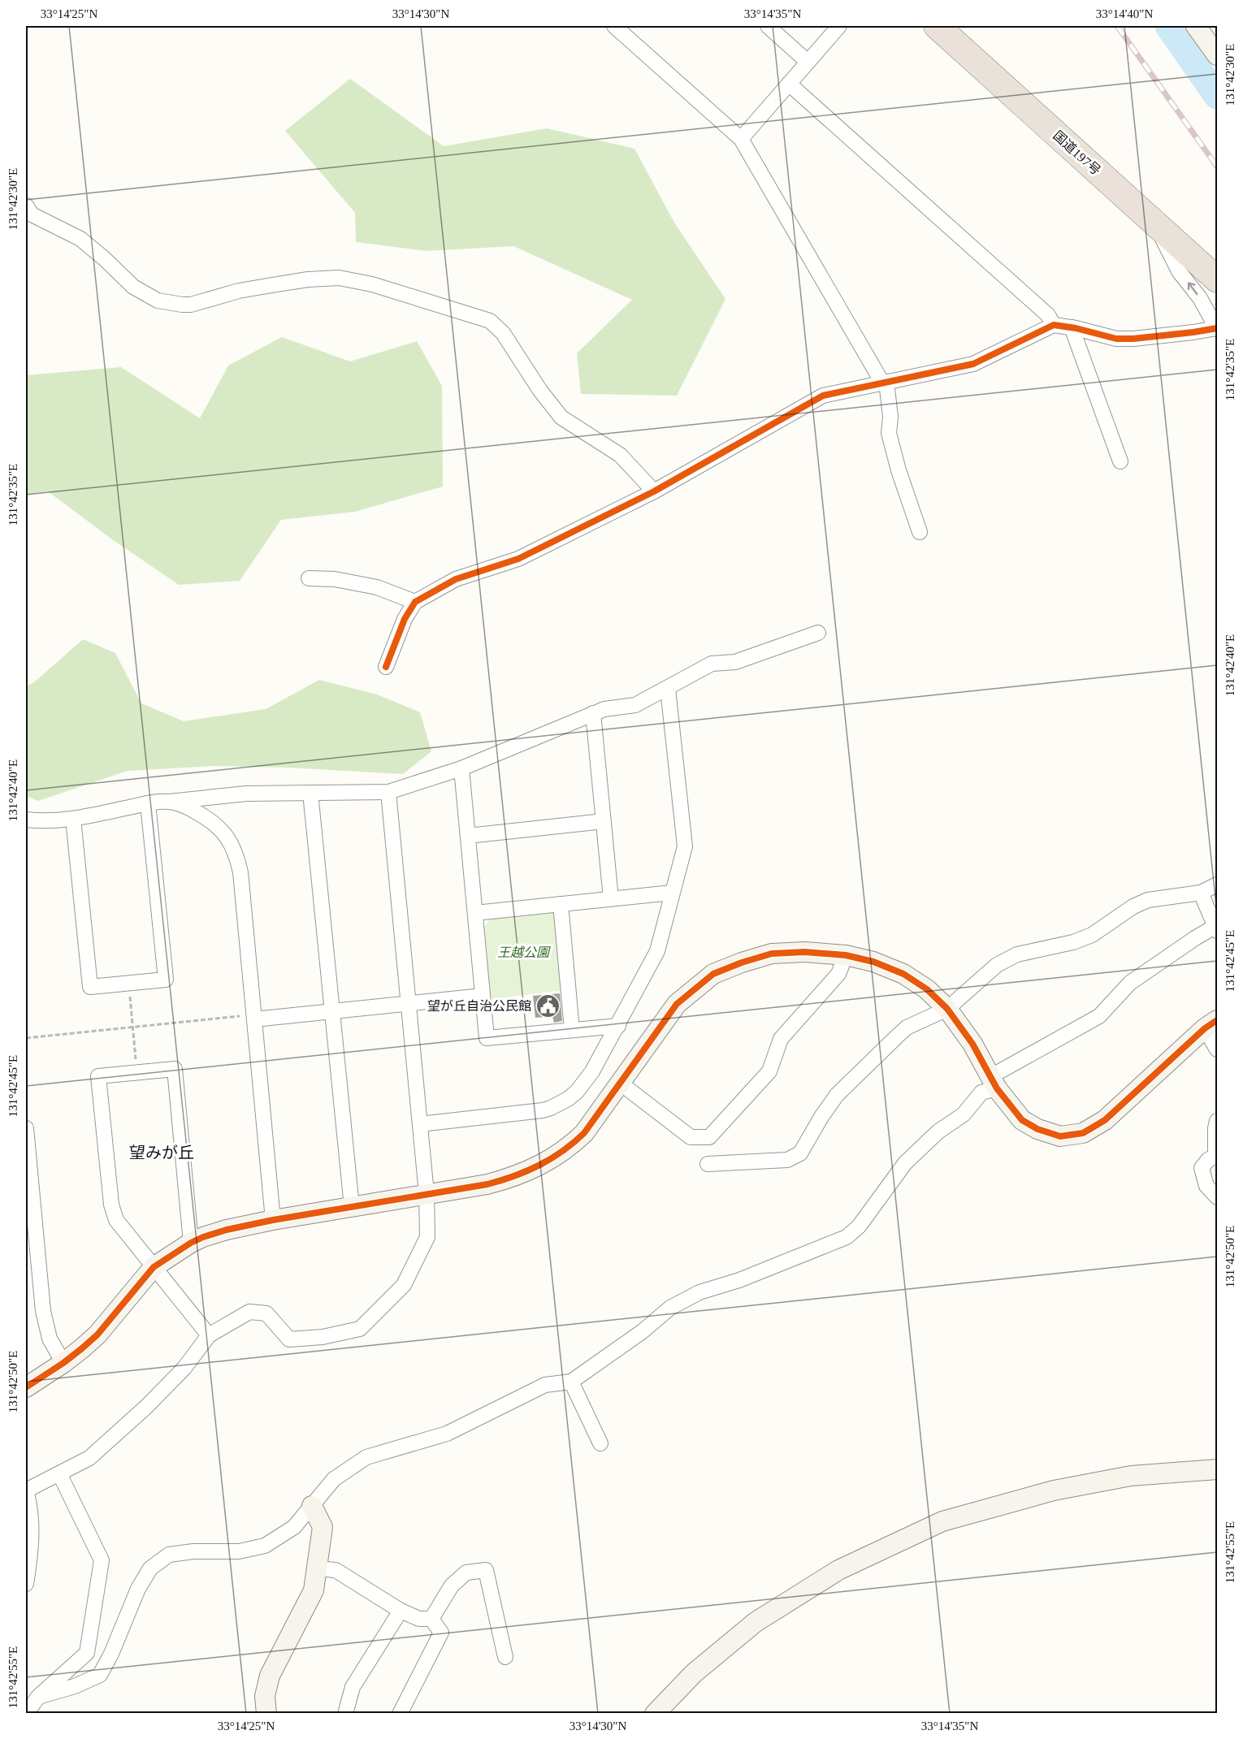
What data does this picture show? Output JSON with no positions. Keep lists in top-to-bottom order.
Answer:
{
  "streets": {
    "highway": ["国道197号"]
  },
  "districts": ["望みが丘"],
  "parks": ["王越公園"],
  "places": {
    "public building": ["望が丘自治公民館"]
  },
  "coordinates": [
    "33°14'25\"N",
    "33°14'30\"N",
    "33°14'35\"N",
    "33°14'40\"N",
    "131°42'30\"E",
    "131°42'35\"E",
    "131°42'40\"E",
    "131°42'45\"E",
    "131°42'50\"E",
    "131°42'55\"E"
  ]
}
